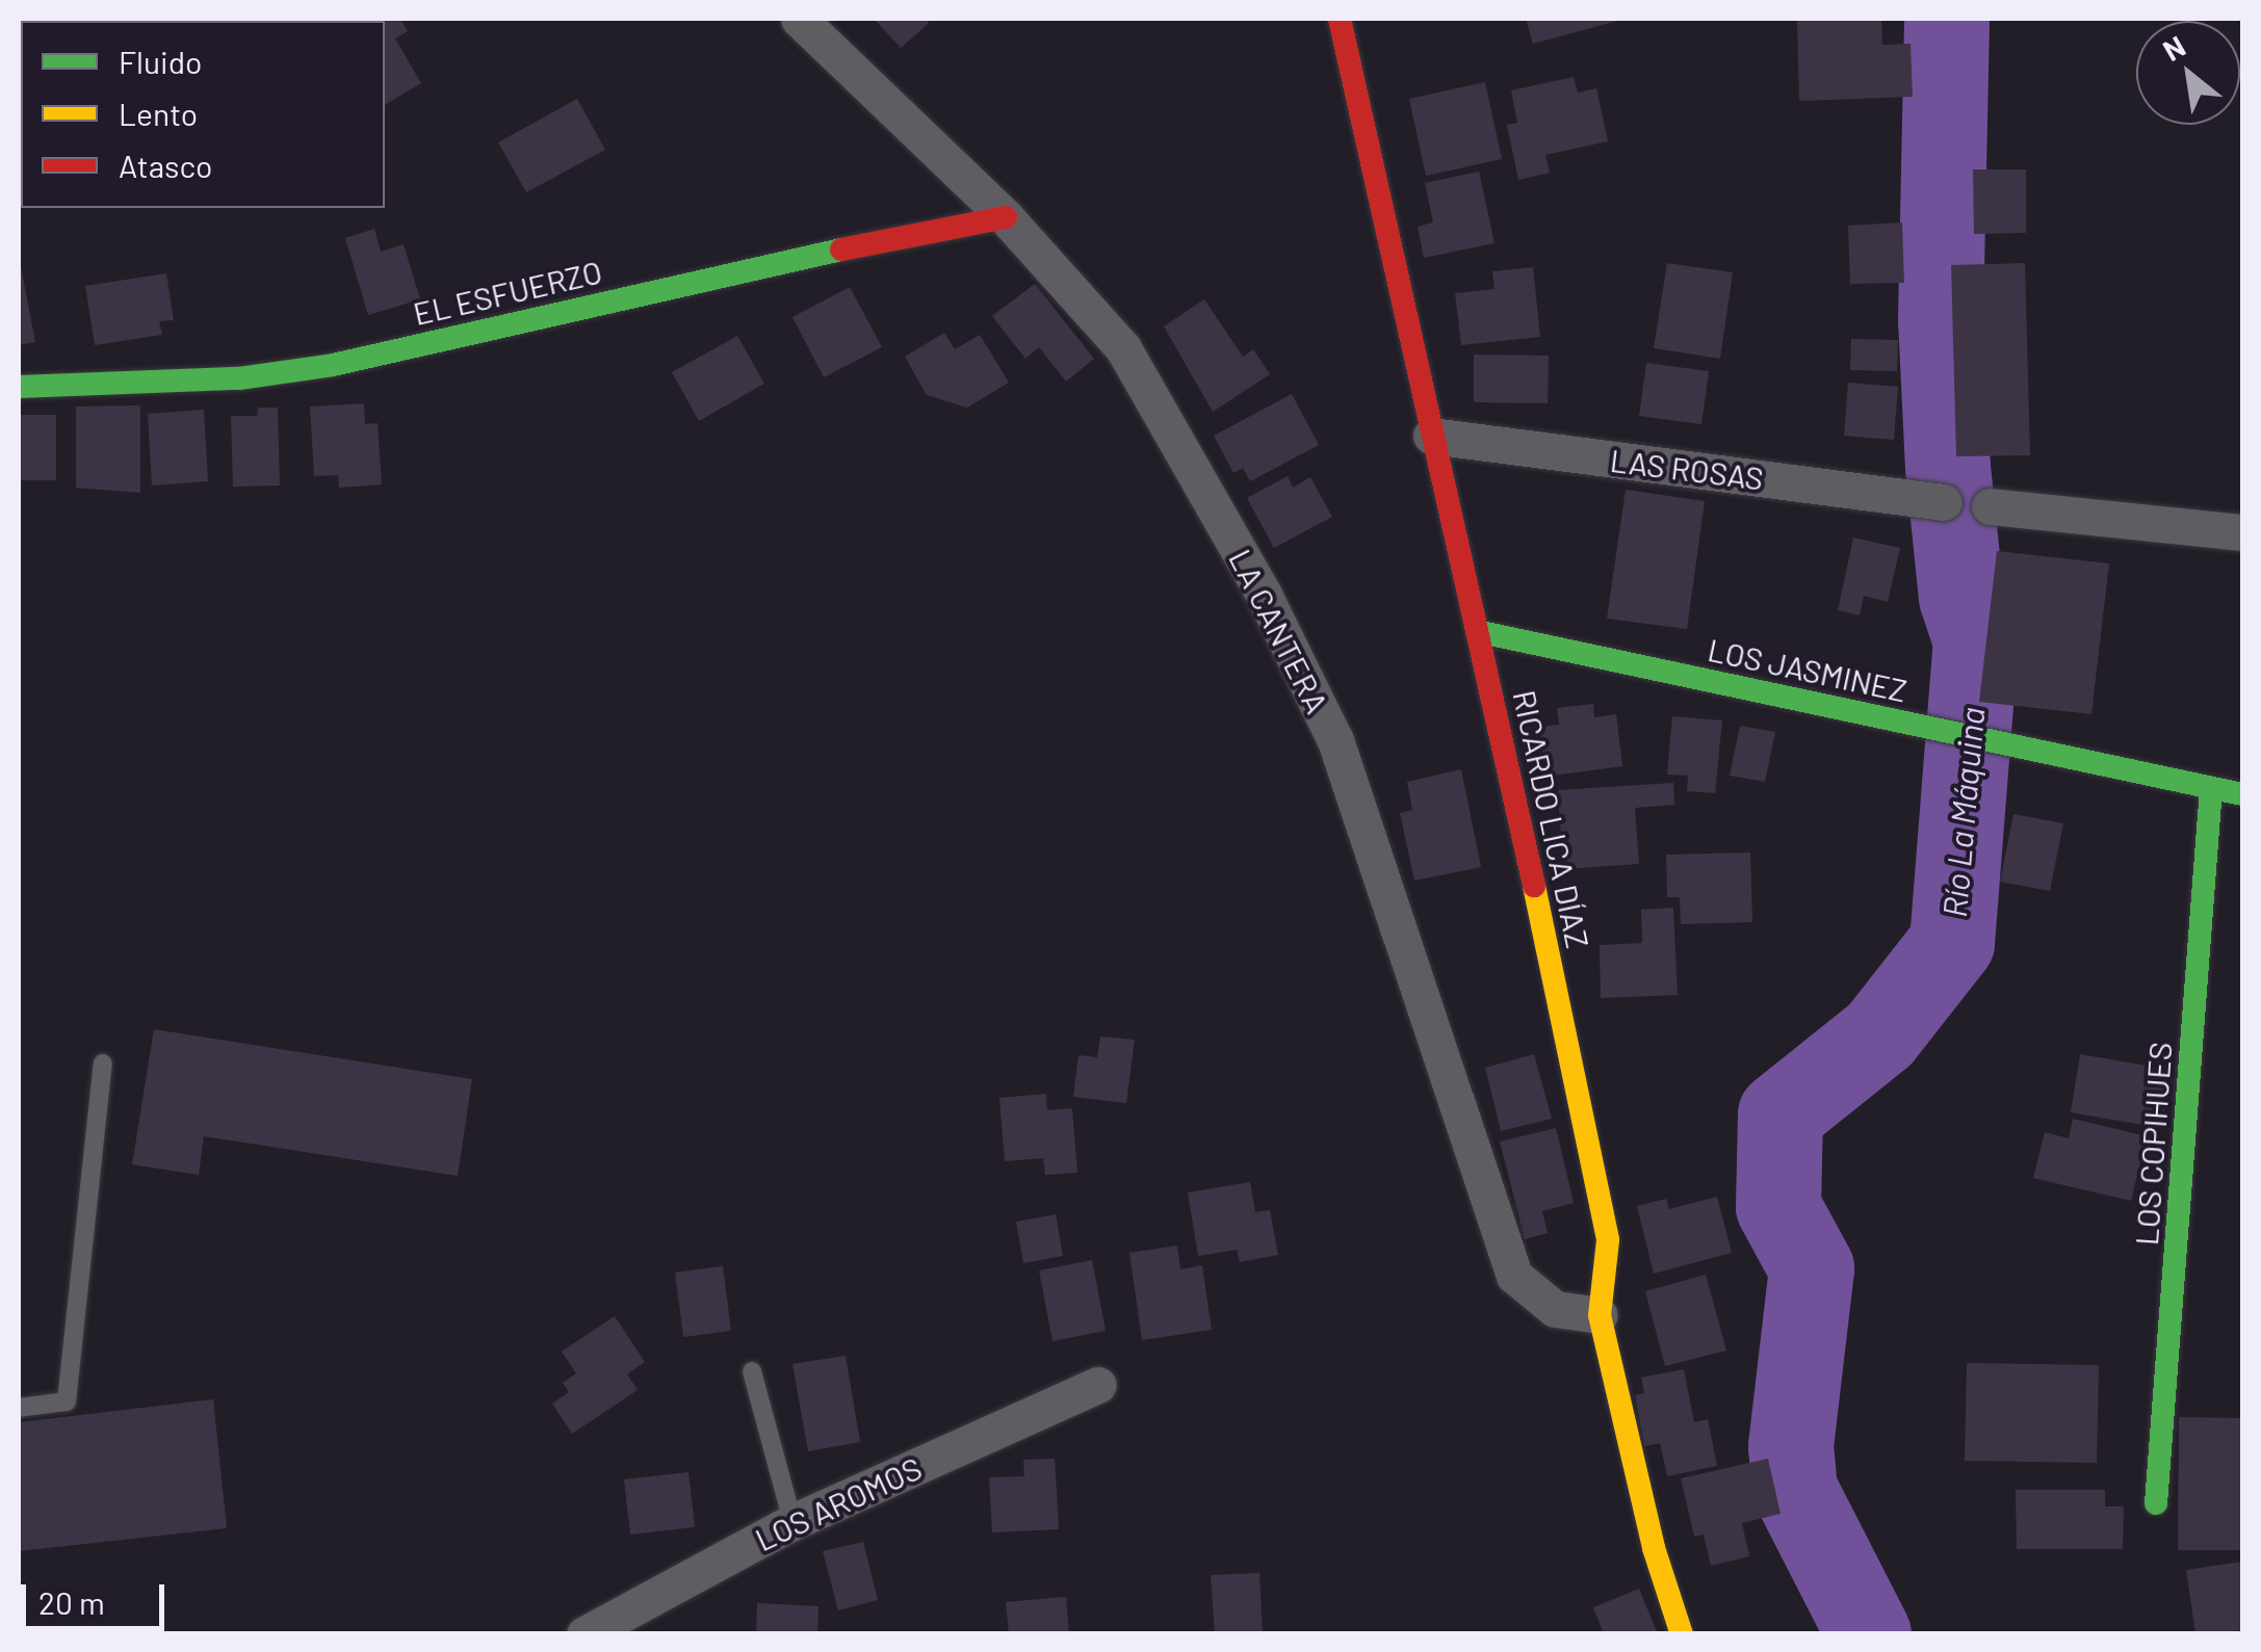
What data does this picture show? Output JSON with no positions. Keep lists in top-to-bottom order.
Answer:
{
  "streets": {
    "street": [
      "EL ESFUERZO",
      "LAS ROSAS",
      "LA CANTERA",
      "LOS JASMINEZ",
      "RICARDO LICA DÍAZ",
      "LOS COPIHUES",
      "LOS AROMOS"
    ]
  },
  "crossings": [
    ["EL ESFUERZO", "LA CANTERA"],
    ["LAS ROSAS", "RICARDO LICA DÍAZ"],
    ["LA CANTERA", "RICARDO LICA DÍAZ"],
    ["LOS JASMINEZ", "RICARDO LICA DÍAZ"],
    ["LOS JASMINEZ", "LOS COPIHUES"]
  ],
  "water": ["Río La Máquina"],
  "legend": ["Fluido", "Lento", "Atasco"],
  "scale_bar": "20 m",
  "north": "top left"
}
